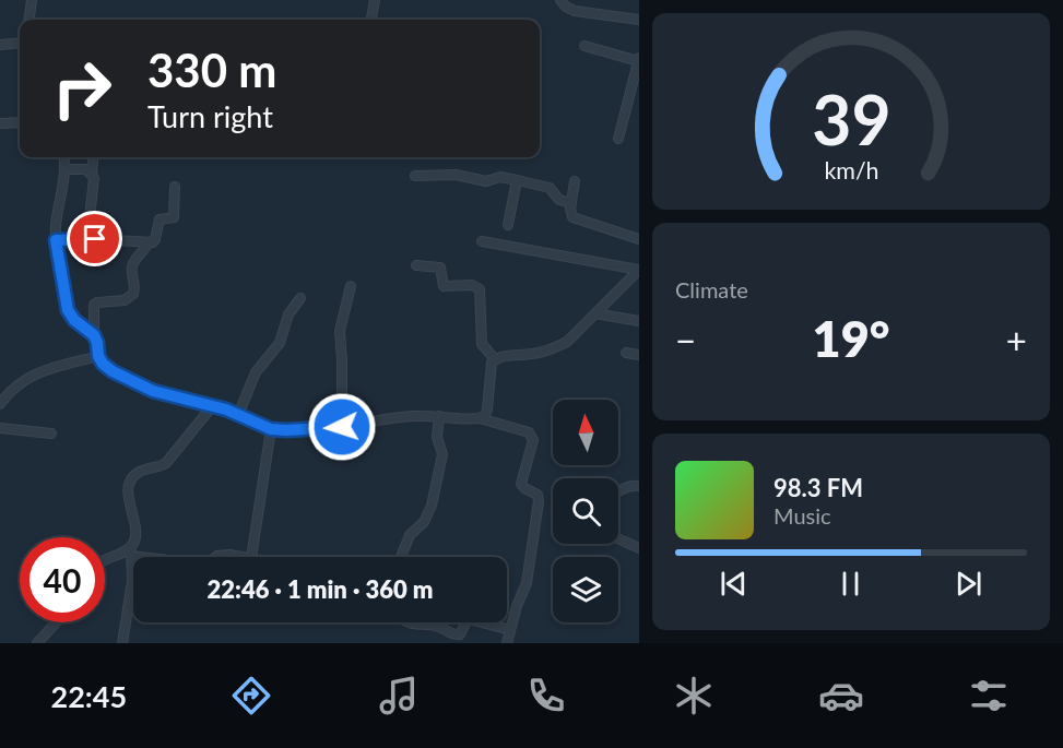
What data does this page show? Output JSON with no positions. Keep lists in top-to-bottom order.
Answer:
{
  "north": "top",
  "page": {
    "turn": ["330 m", "Turn right"],
    "tile": "Climate",
    "heat": ["−", "19°", "+"],
    "song": ["98.3 FM", "Music"],
    "limit": "40",
    "trip": "22:46 · 1 min · 360 m",
    "tabs": "22:45",
    "gauge": ["39", "km/h"]
  }
}
